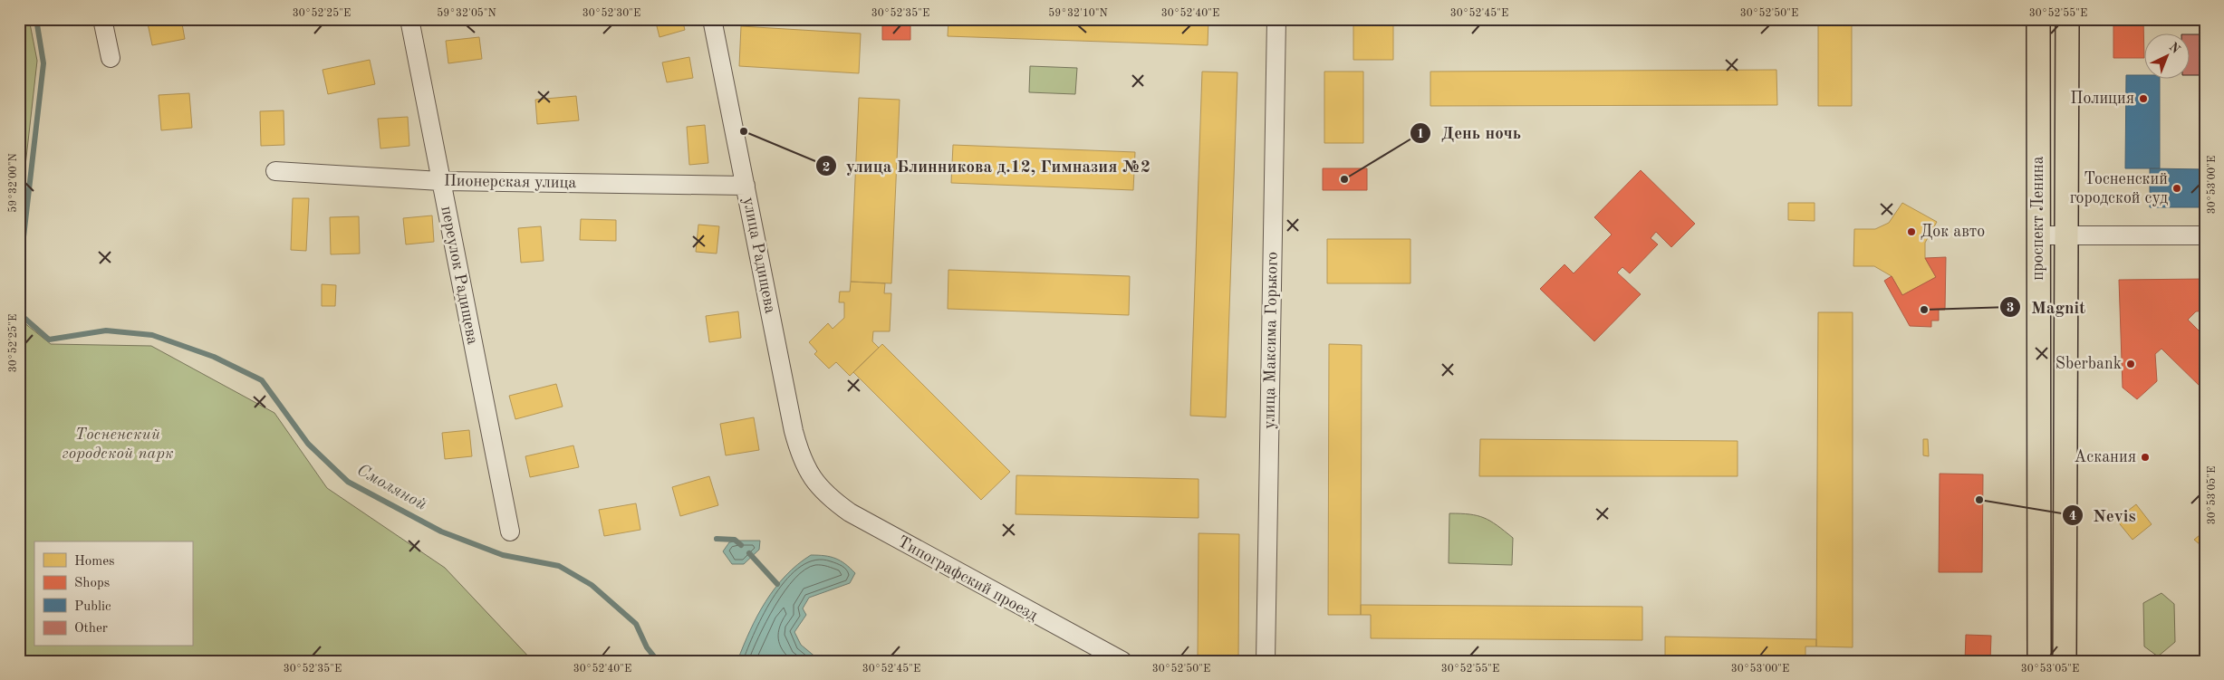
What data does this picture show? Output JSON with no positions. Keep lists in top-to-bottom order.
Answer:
{
  "streets": {
    "main road": ["проспект Ленина"],
    "street": [
      "Пионерская улица",
      "улица Радищева",
      "переулок Радищева",
      "улица Максима Горького",
      "Типографский проезд"
    ]
  },
  "crossings": [
    ["Пионерская улица", "улица Радищева"],
    ["Пионерская улица", "переулок Радищева"],
    ["улица Радищева", "Типографский проезд"]
  ],
  "water": ["Смоляной"],
  "parks": ["Тосненский городской парк"],
  "places": [
    "Полиция",
    "улица Блинникова д.12, Гимназия №2",
    "День ночь",
    "Тосненский городской суд",
    "Док авто",
    "Magnit",
    "Sberbank",
    "Аскания",
    "Nevis"
  ],
  "legend": [
    "Homes",
    "Shops",
    "Public",
    "Other"
  ],
  "north": "top right",
  "coordinates": [
    "30°52'25\"E",
    "59°32'05\"N",
    "30°52'30\"E",
    "30°52'35\"E",
    "59°32'10\"N",
    "30°52'40\"E",
    "30°52'45\"E",
    "30°52'50\"E",
    "30°52'55\"E",
    "59°32'00\"N",
    "30°53'00\"E",
    "30°53'05\"E"
  ]
}
